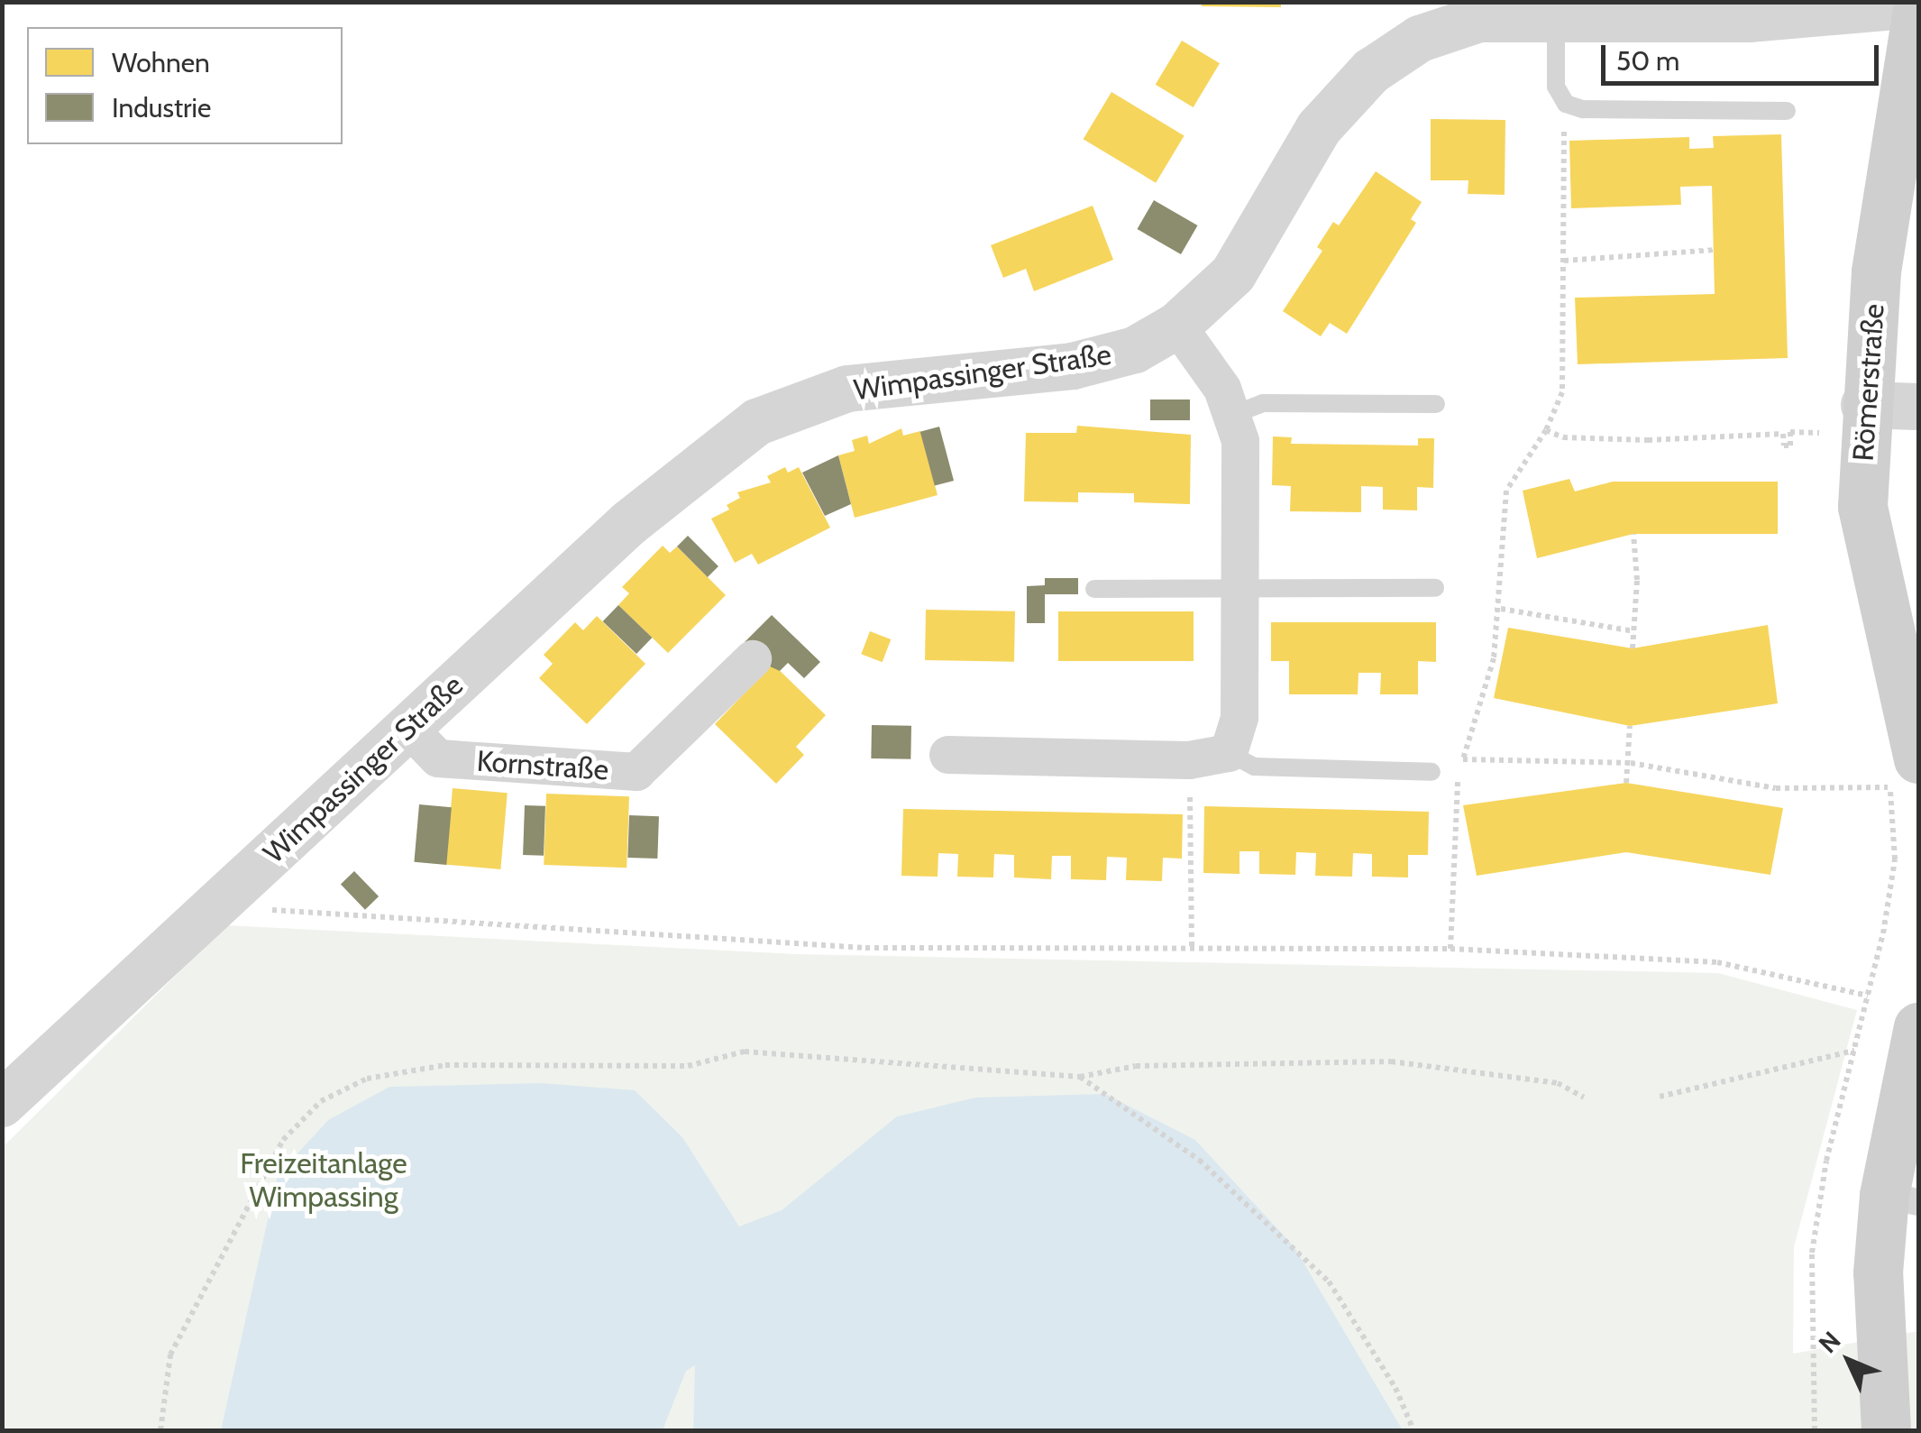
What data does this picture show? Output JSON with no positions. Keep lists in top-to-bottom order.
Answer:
{
  "streets": {
    "main road": ["Römerstraße"],
    "street": ["Wimpassinger Straße", "Kornstraße"]
  },
  "crossings": [
    ["Wimpassinger Straße", "Römerstraße"],
    ["Wimpassinger Straße", "Kornstraße"]
  ],
  "parks": ["Freizeitanlage Wimpassing"],
  "legend": ["Wohnen", "Industrie"],
  "scale_bar": "50 m",
  "north": "top left"
}
